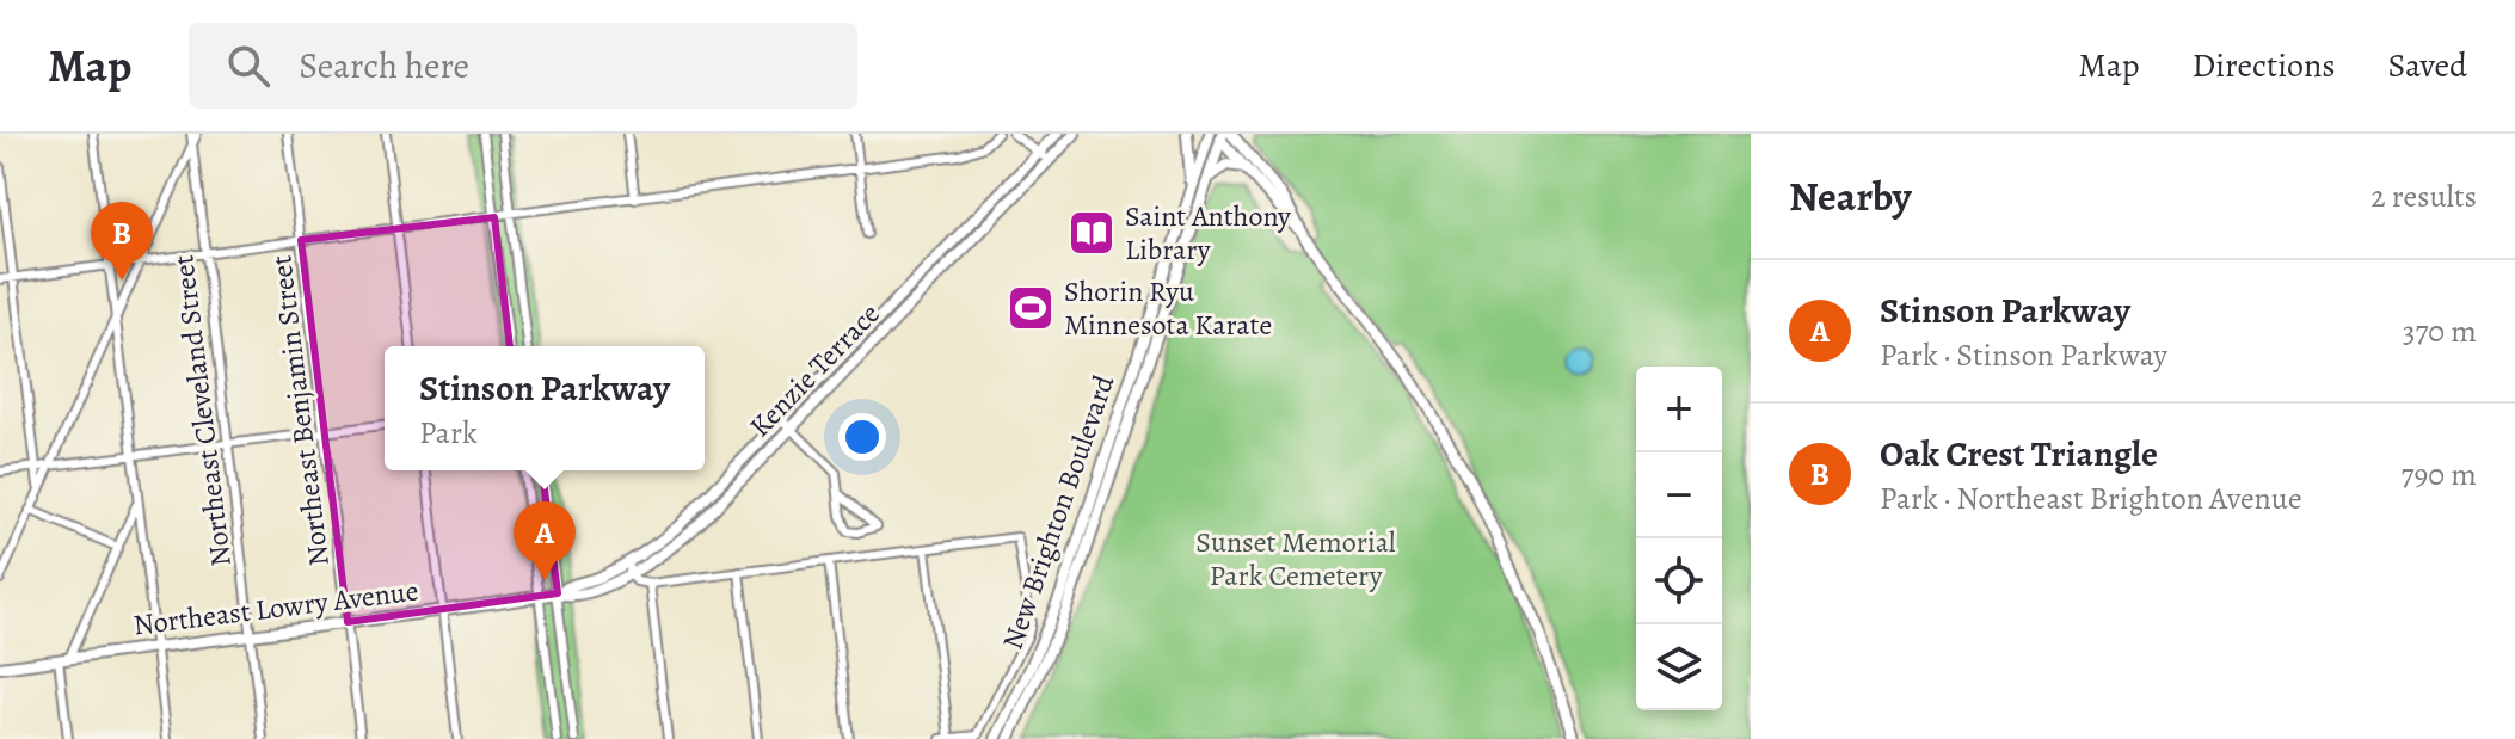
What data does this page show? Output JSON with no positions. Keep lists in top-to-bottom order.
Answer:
{
  "streets": {
    "main road": ["Kenzie Terrace", "New Brighton Boulevard", "Northeast Lowry Avenue"],
    "street": ["Northeast Cleveland Street", "Northeast Benjamin Street"]
  },
  "crossings": [
    ["Kenzie Terrace", "Northeast Lowry Avenue"],
    ["Northeast Cleveland Street", "Northeast Lowry Avenue"],
    ["Northeast Benjamin Street", "Northeast Lowry Avenue"]
  ],
  "parks": ["Sunset Memorial Park Cemetery"],
  "places": {
    "library": ["Saint Anthony Library"],
    "sports": ["Shorin Ryu Minnesota Karate"]
  },
  "page": {
    "header": "Map",
    "search": "Search here",
    "nav": ["Map", "Directions", "Saved"],
    "heading": ["Nearby", "2 results"],
    "pins": ["B", "A"],
    "list": [
      {
        "mark": "A",
        "name": "Stinson Parkway",
        "note": "Park · Stinson Parkway",
        "value": "370 m"
      },
      {
        "mark": "B",
        "name": "Oak Crest Triangle",
        "note": "Park · Northeast Brighton Avenue",
        "value": "790 m"
      }
    ],
    "popup": ["Stinson Parkway", "Park"],
    "map_buttons": ["+", "−"]
  }
}
